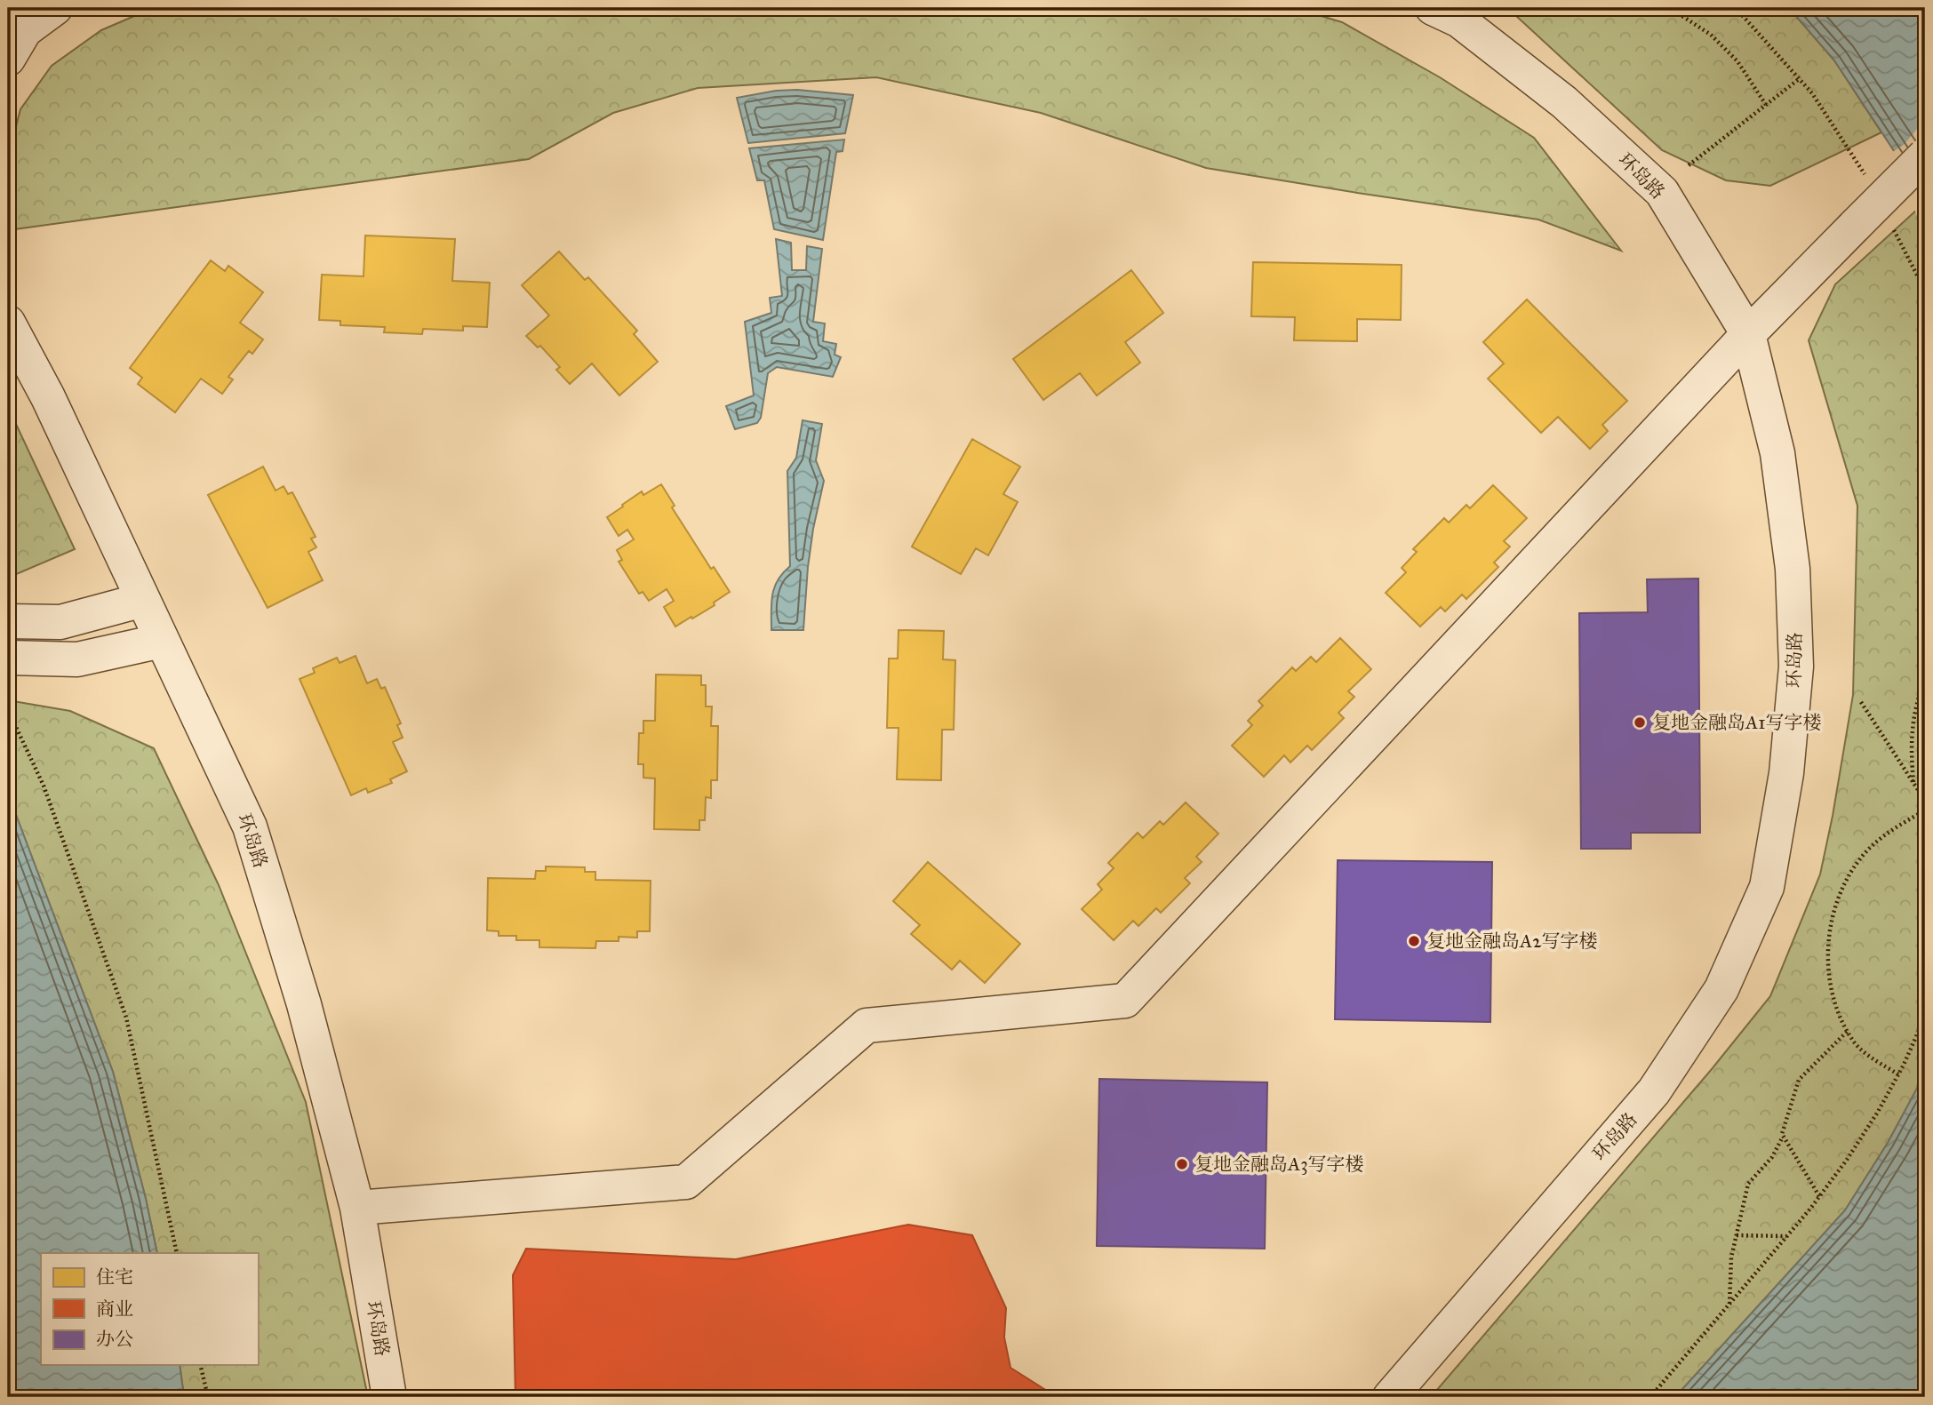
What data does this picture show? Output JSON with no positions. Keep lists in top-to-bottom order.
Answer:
{
  "streets": {
    "street": ["环岛路"]
  },
  "places": ["复地金融岛A1写字楼", "复地金融岛A2写字楼", "复地金融岛A3写字楼"],
  "legend": ["住宅", "商业", "办公"]
}
